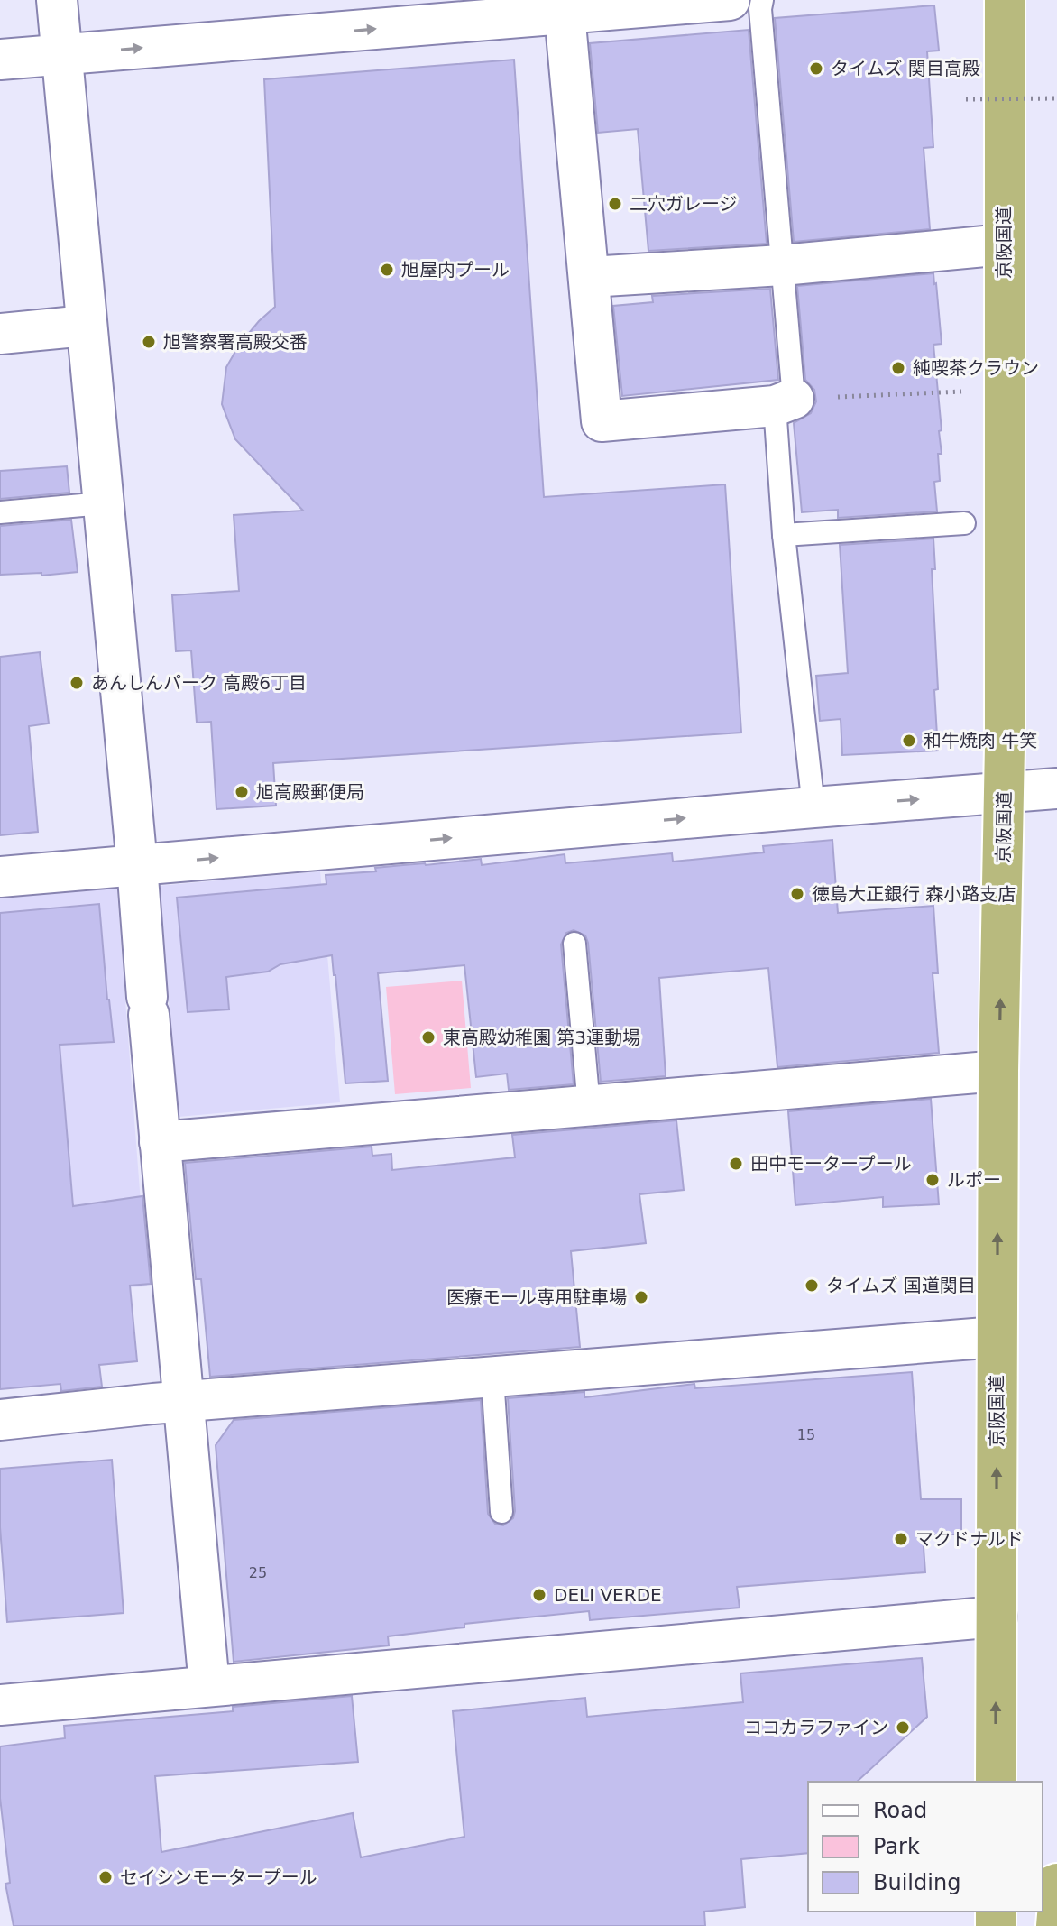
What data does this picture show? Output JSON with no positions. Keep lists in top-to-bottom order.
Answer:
{
  "streets": {
    "highway": ["京阪国道"]
  },
  "one_way": ["京阪国道"],
  "places": [
    "タイムズ 関目高殿",
    "二穴ガレージ",
    "旭屋内プール",
    "旭警察署高殿交番",
    "純喫茶クラウン",
    "あんしんパーク 高殿6丁目",
    "和牛焼肉 牛笑",
    "旭高殿郵便局",
    "徳島大正銀行 森小路支店",
    "東高殿幼稚園 第3運動場",
    "田中モータープール",
    "ルポー",
    "タイムズ 国道関目",
    "医療モール専用駐車場",
    "マクドナルド",
    "DELI VERDE",
    "ココカラファイン",
    "セイシンモータープール"
  ],
  "house_numbers": ["15", "25"],
  "legend": ["Road", "Park", "Building"]
}
